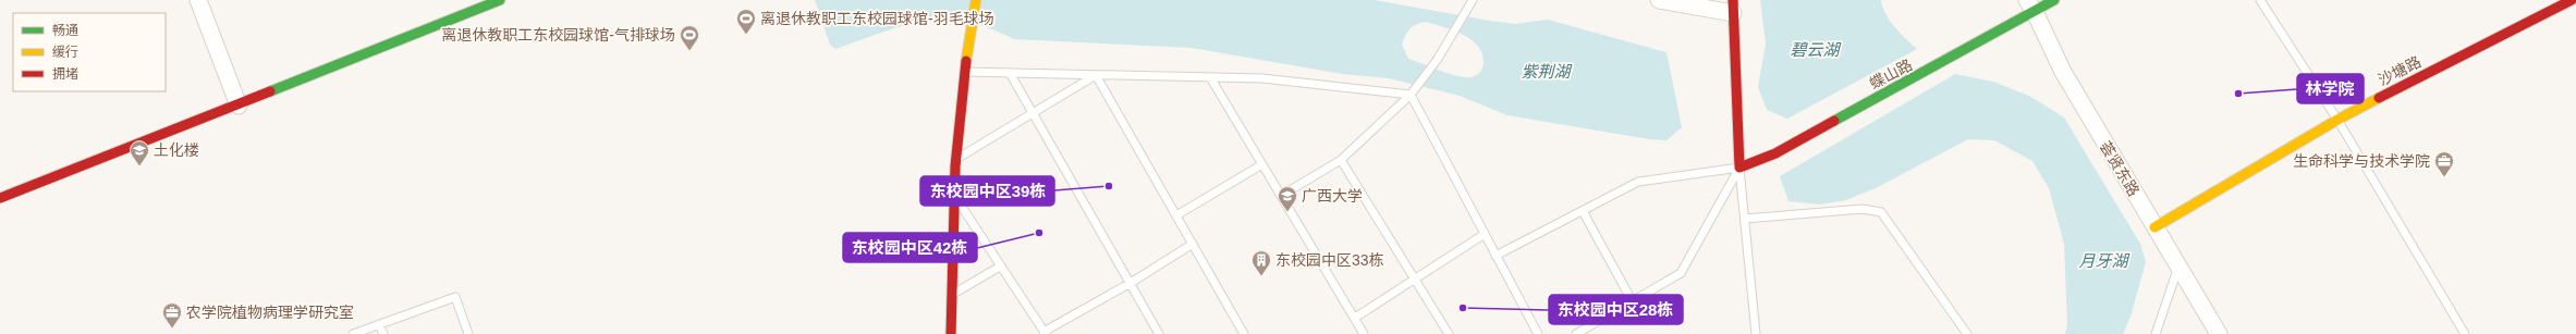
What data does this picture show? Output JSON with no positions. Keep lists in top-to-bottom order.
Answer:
{
  "streets": {
    "street": ["沙塘路", "蝶山路", "荟贤东路"]
  },
  "crossings": [
    ["沙塘路", "荟贤东路"],
    ["蝶山路", "荟贤东路"]
  ],
  "water": ["碧云湖", "紫荆湖", "月牙湖"],
  "places": {
    "sports": ["离退休教职工东校园球馆-羽毛球场", "离退休教职工东校园球馆-气排球场"],
    "other": [
      "林学院",
      "东校园中区39栋",
      "东校园中区42栋",
      "东校园中区28栋"
    ],
    "school or university": ["土化楼", "广西大学"],
    "office": ["生命科学与技术学院", "农学院植物病理学研究室"],
    "building": ["东校园中区33栋"]
  },
  "legend": ["畅通", "缓行", "拥堵"]
}
